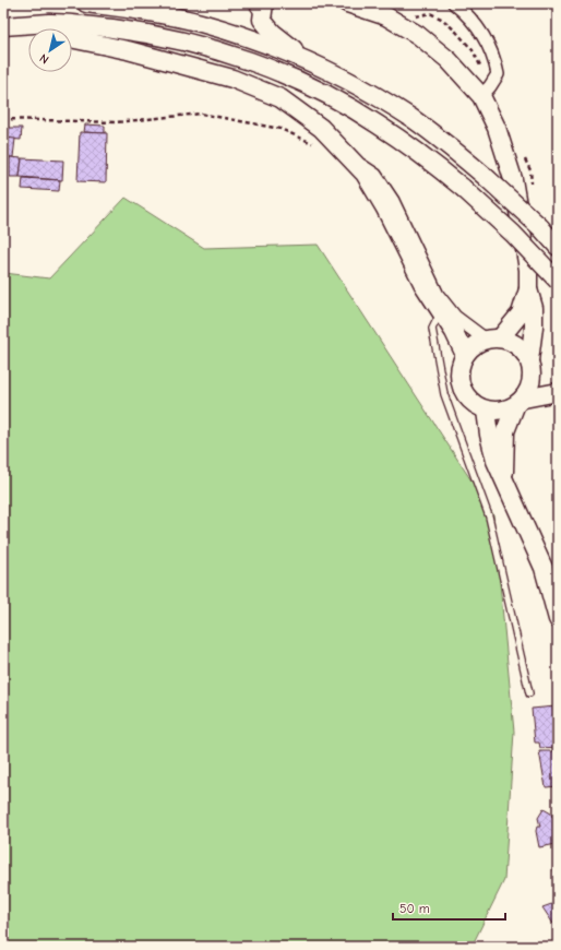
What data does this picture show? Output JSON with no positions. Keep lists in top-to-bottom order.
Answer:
{
  "scale_bar": "50 m",
  "north": "bottom left"
}
